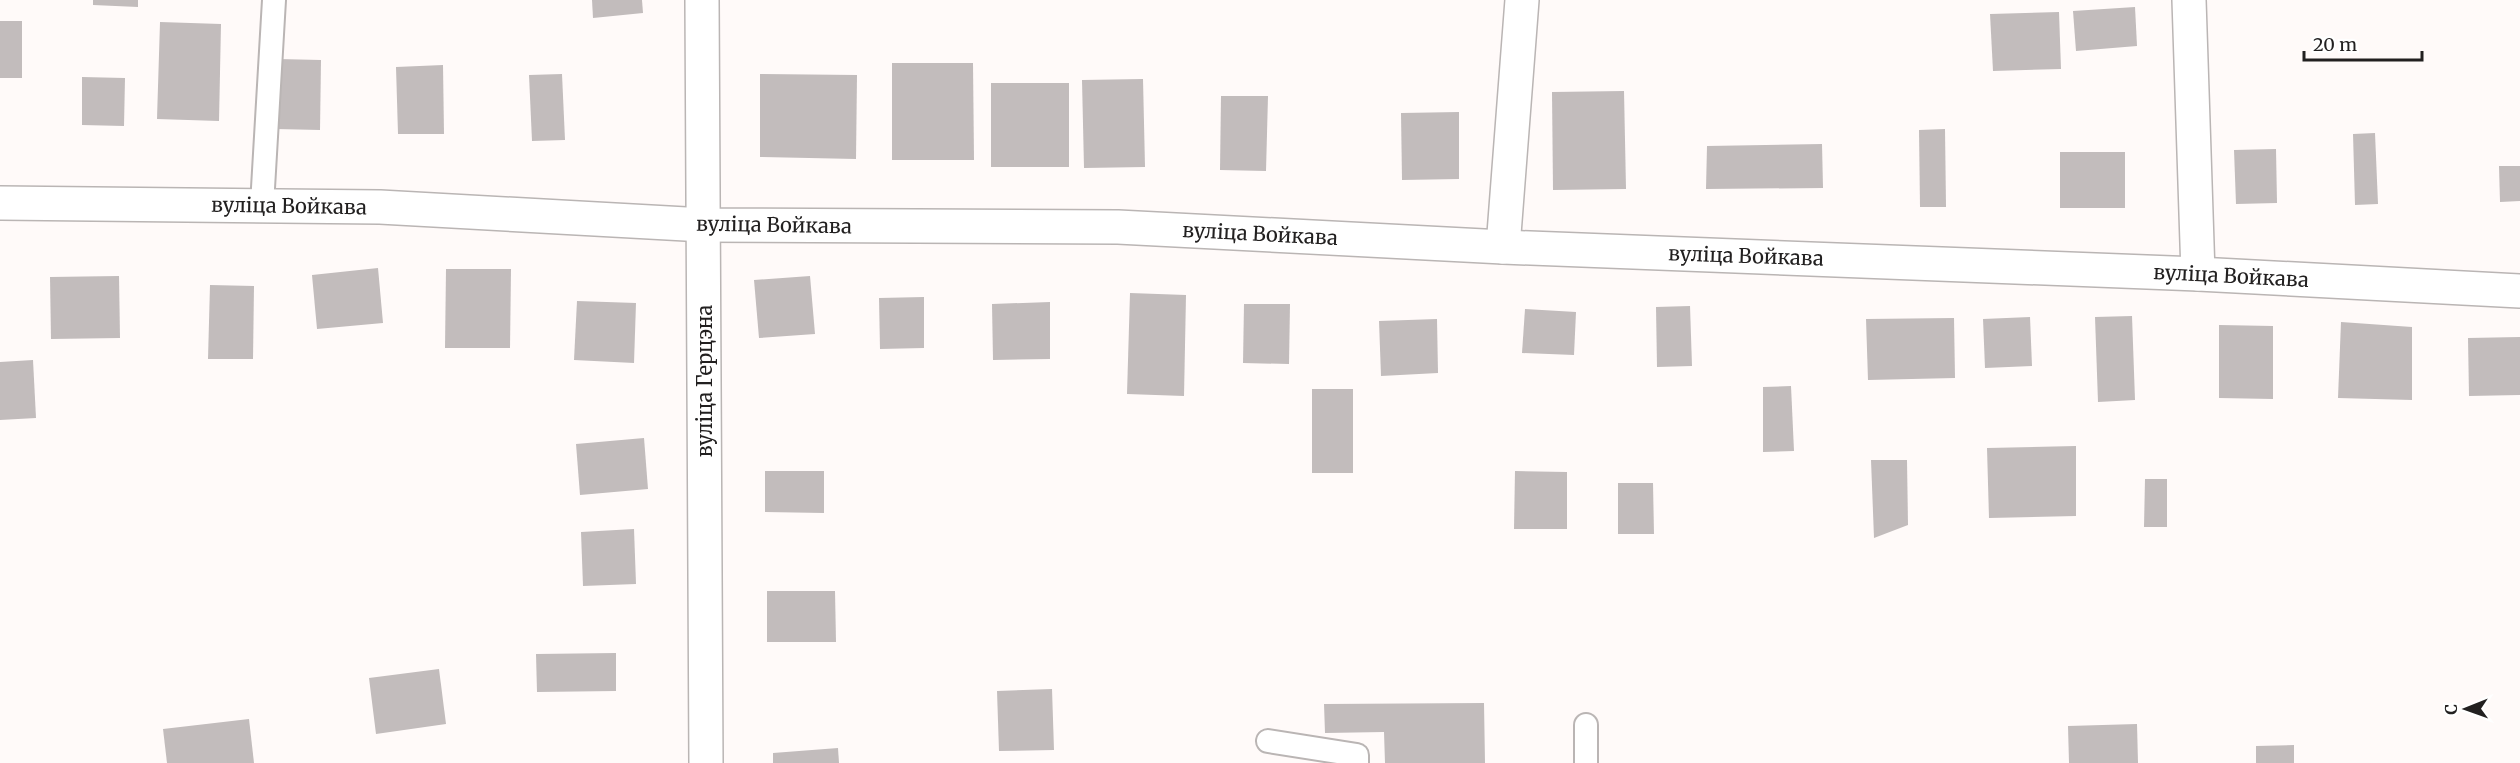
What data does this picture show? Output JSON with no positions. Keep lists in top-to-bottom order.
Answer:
{
  "streets": {
    "street": ["вуліца Войкава", "вуліца Герцэна"]
  },
  "crossings": [
    ["вуліца Войкава", "вуліца Герцэна"]
  ],
  "scale_bar": "20 m",
  "north": "left"
}
